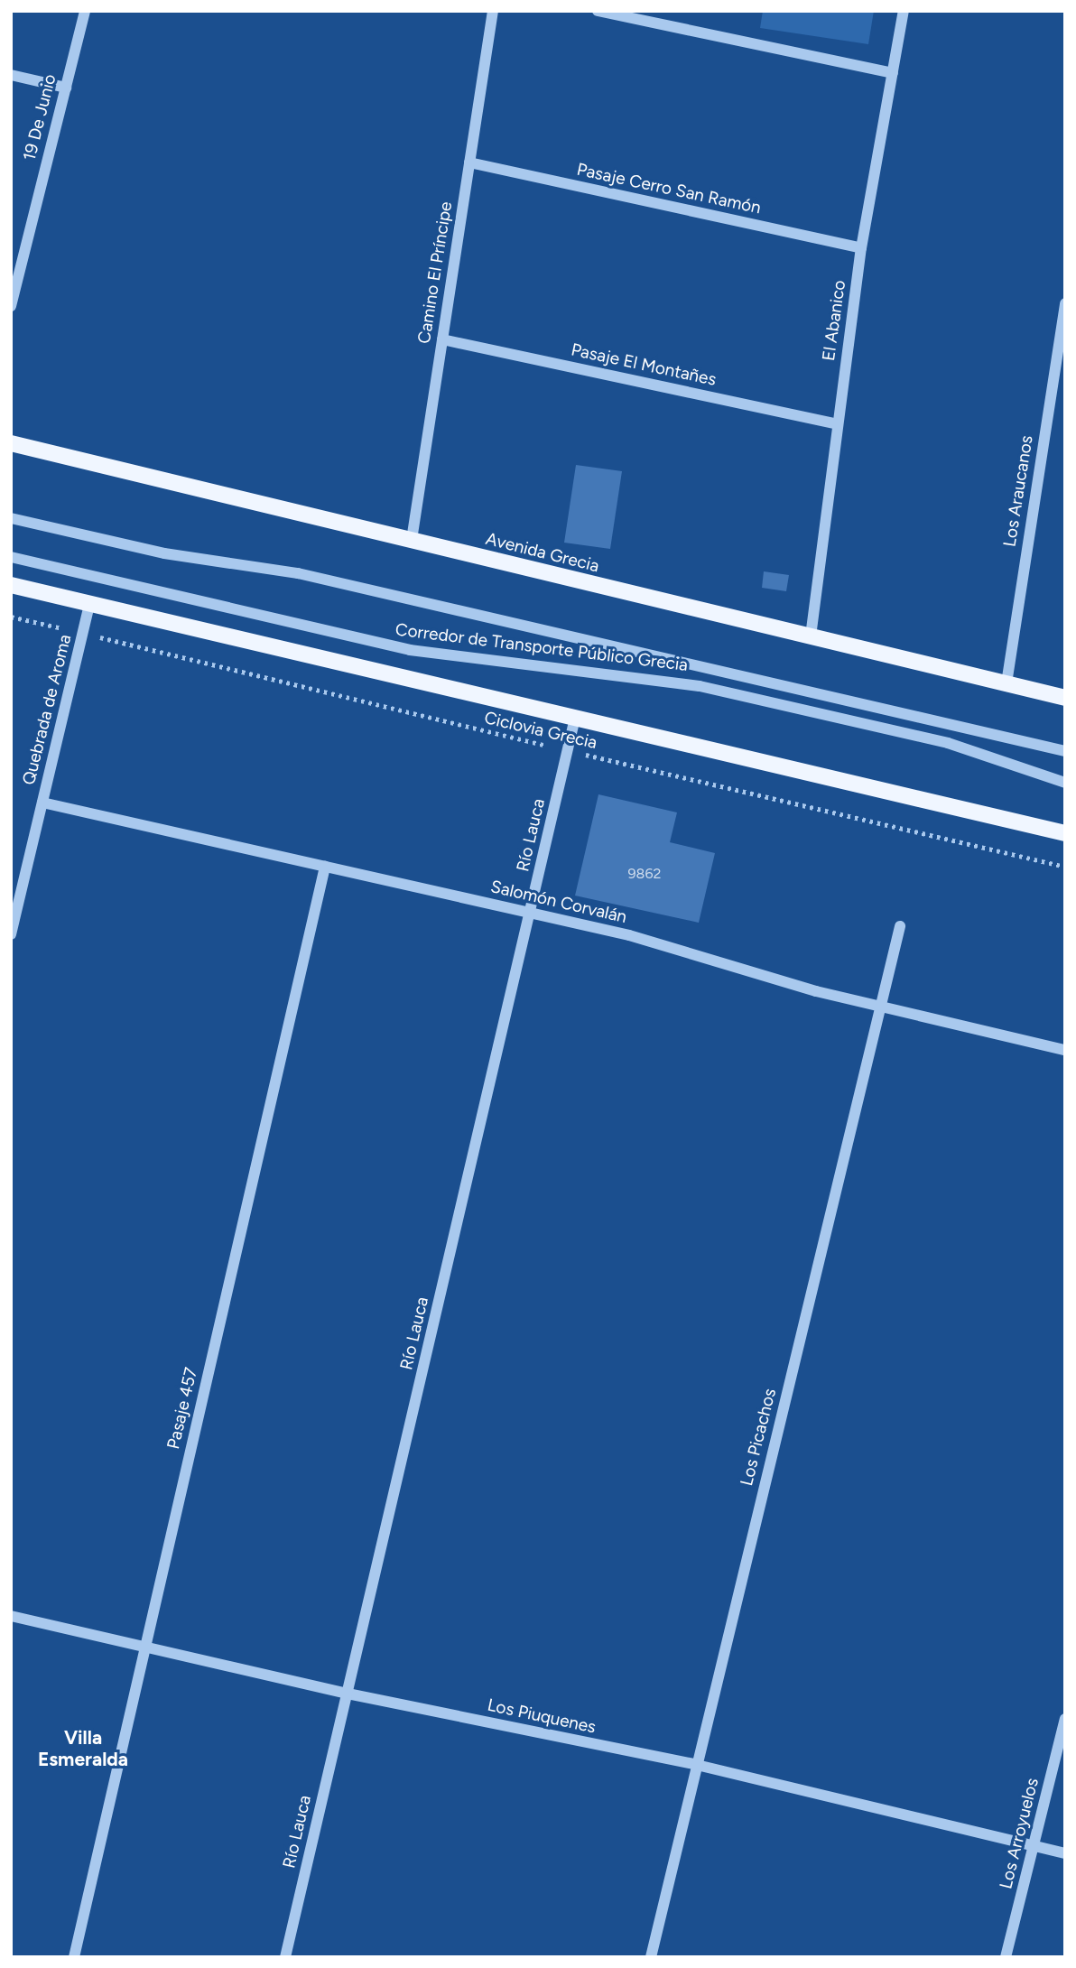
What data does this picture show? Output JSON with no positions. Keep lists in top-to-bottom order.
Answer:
{
  "streets": {
    "main road": ["Avenida Grecia"],
    "street": [
      "19 De Junio",
      "Pasaje Cerro San Ramón",
      "Camino El Príncipe",
      "El Abanico",
      "Pasaje El Montañes",
      "Los Araucanos",
      "Corredor de Transporte Público Grecia",
      "Quebrada de Aroma",
      "Río Lauca",
      "Salomón Corvalán",
      "Pasaje 457",
      "Los Picachos",
      "Los Piuquenes",
      "Los Arroyuelos"
    ],
    "path": ["Ciclovia Grecia"]
  },
  "crossings": [
    ["Pasaje Cerro San Ramón", "Camino El Príncipe"],
    ["Pasaje Cerro San Ramón", "El Abanico"],
    ["Camino El Príncipe", "Pasaje El Montañes"],
    ["Camino El Príncipe", "Avenida Grecia"],
    ["El Abanico", "Pasaje El Montañes"],
    ["El Abanico", "Avenida Grecia"],
    ["Los Araucanos", "Avenida Grecia"],
    ["Quebrada de Aroma", "Ciclovia Grecia"],
    ["Quebrada de Aroma", "Salomón Corvalán"],
    ["Ciclovia Grecia", "Río Lauca"],
    ["Río Lauca", "Salomón Corvalán"],
    ["Río Lauca", "Los Piuquenes"],
    ["Salomón Corvalán", "Pasaje 457"],
    ["Salomón Corvalán", "Los Picachos"],
    ["Pasaje 457", "Los Piuquenes"],
    ["Los Picachos", "Los Piuquenes"],
    ["Los Piuquenes", "Los Arroyuelos"]
  ],
  "districts": ["Villa Esmeralda"],
  "house_numbers": ["9862"]
}
